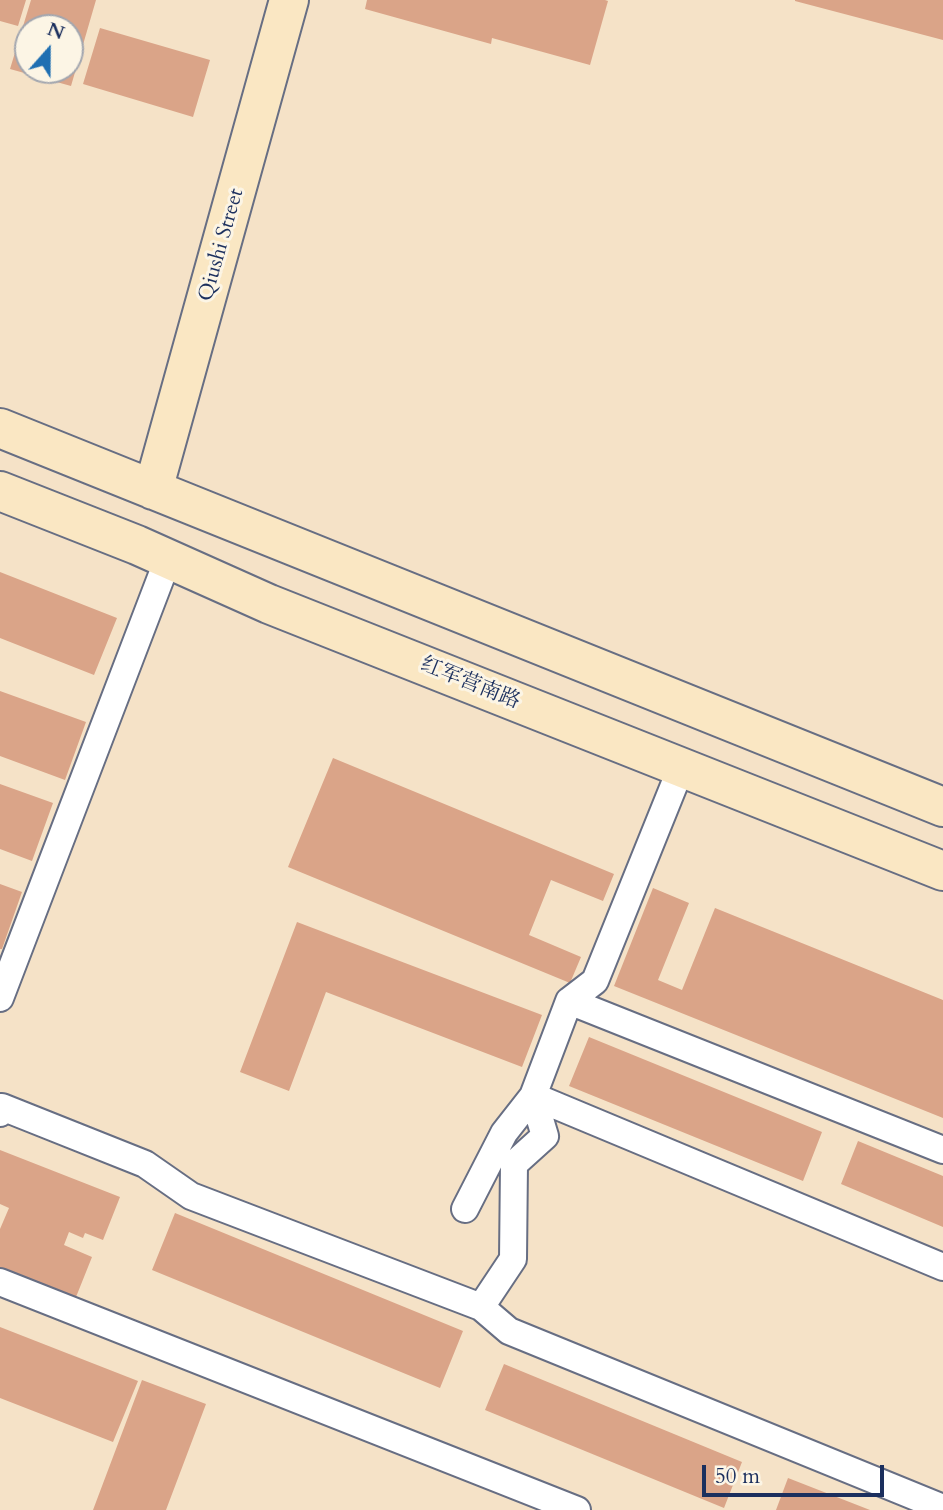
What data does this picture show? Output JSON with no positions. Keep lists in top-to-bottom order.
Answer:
{
  "streets": {
    "main road": ["Qiushi Street", "红军营南路"]
  },
  "scale_bar": "50 m",
  "north": "top"
}
